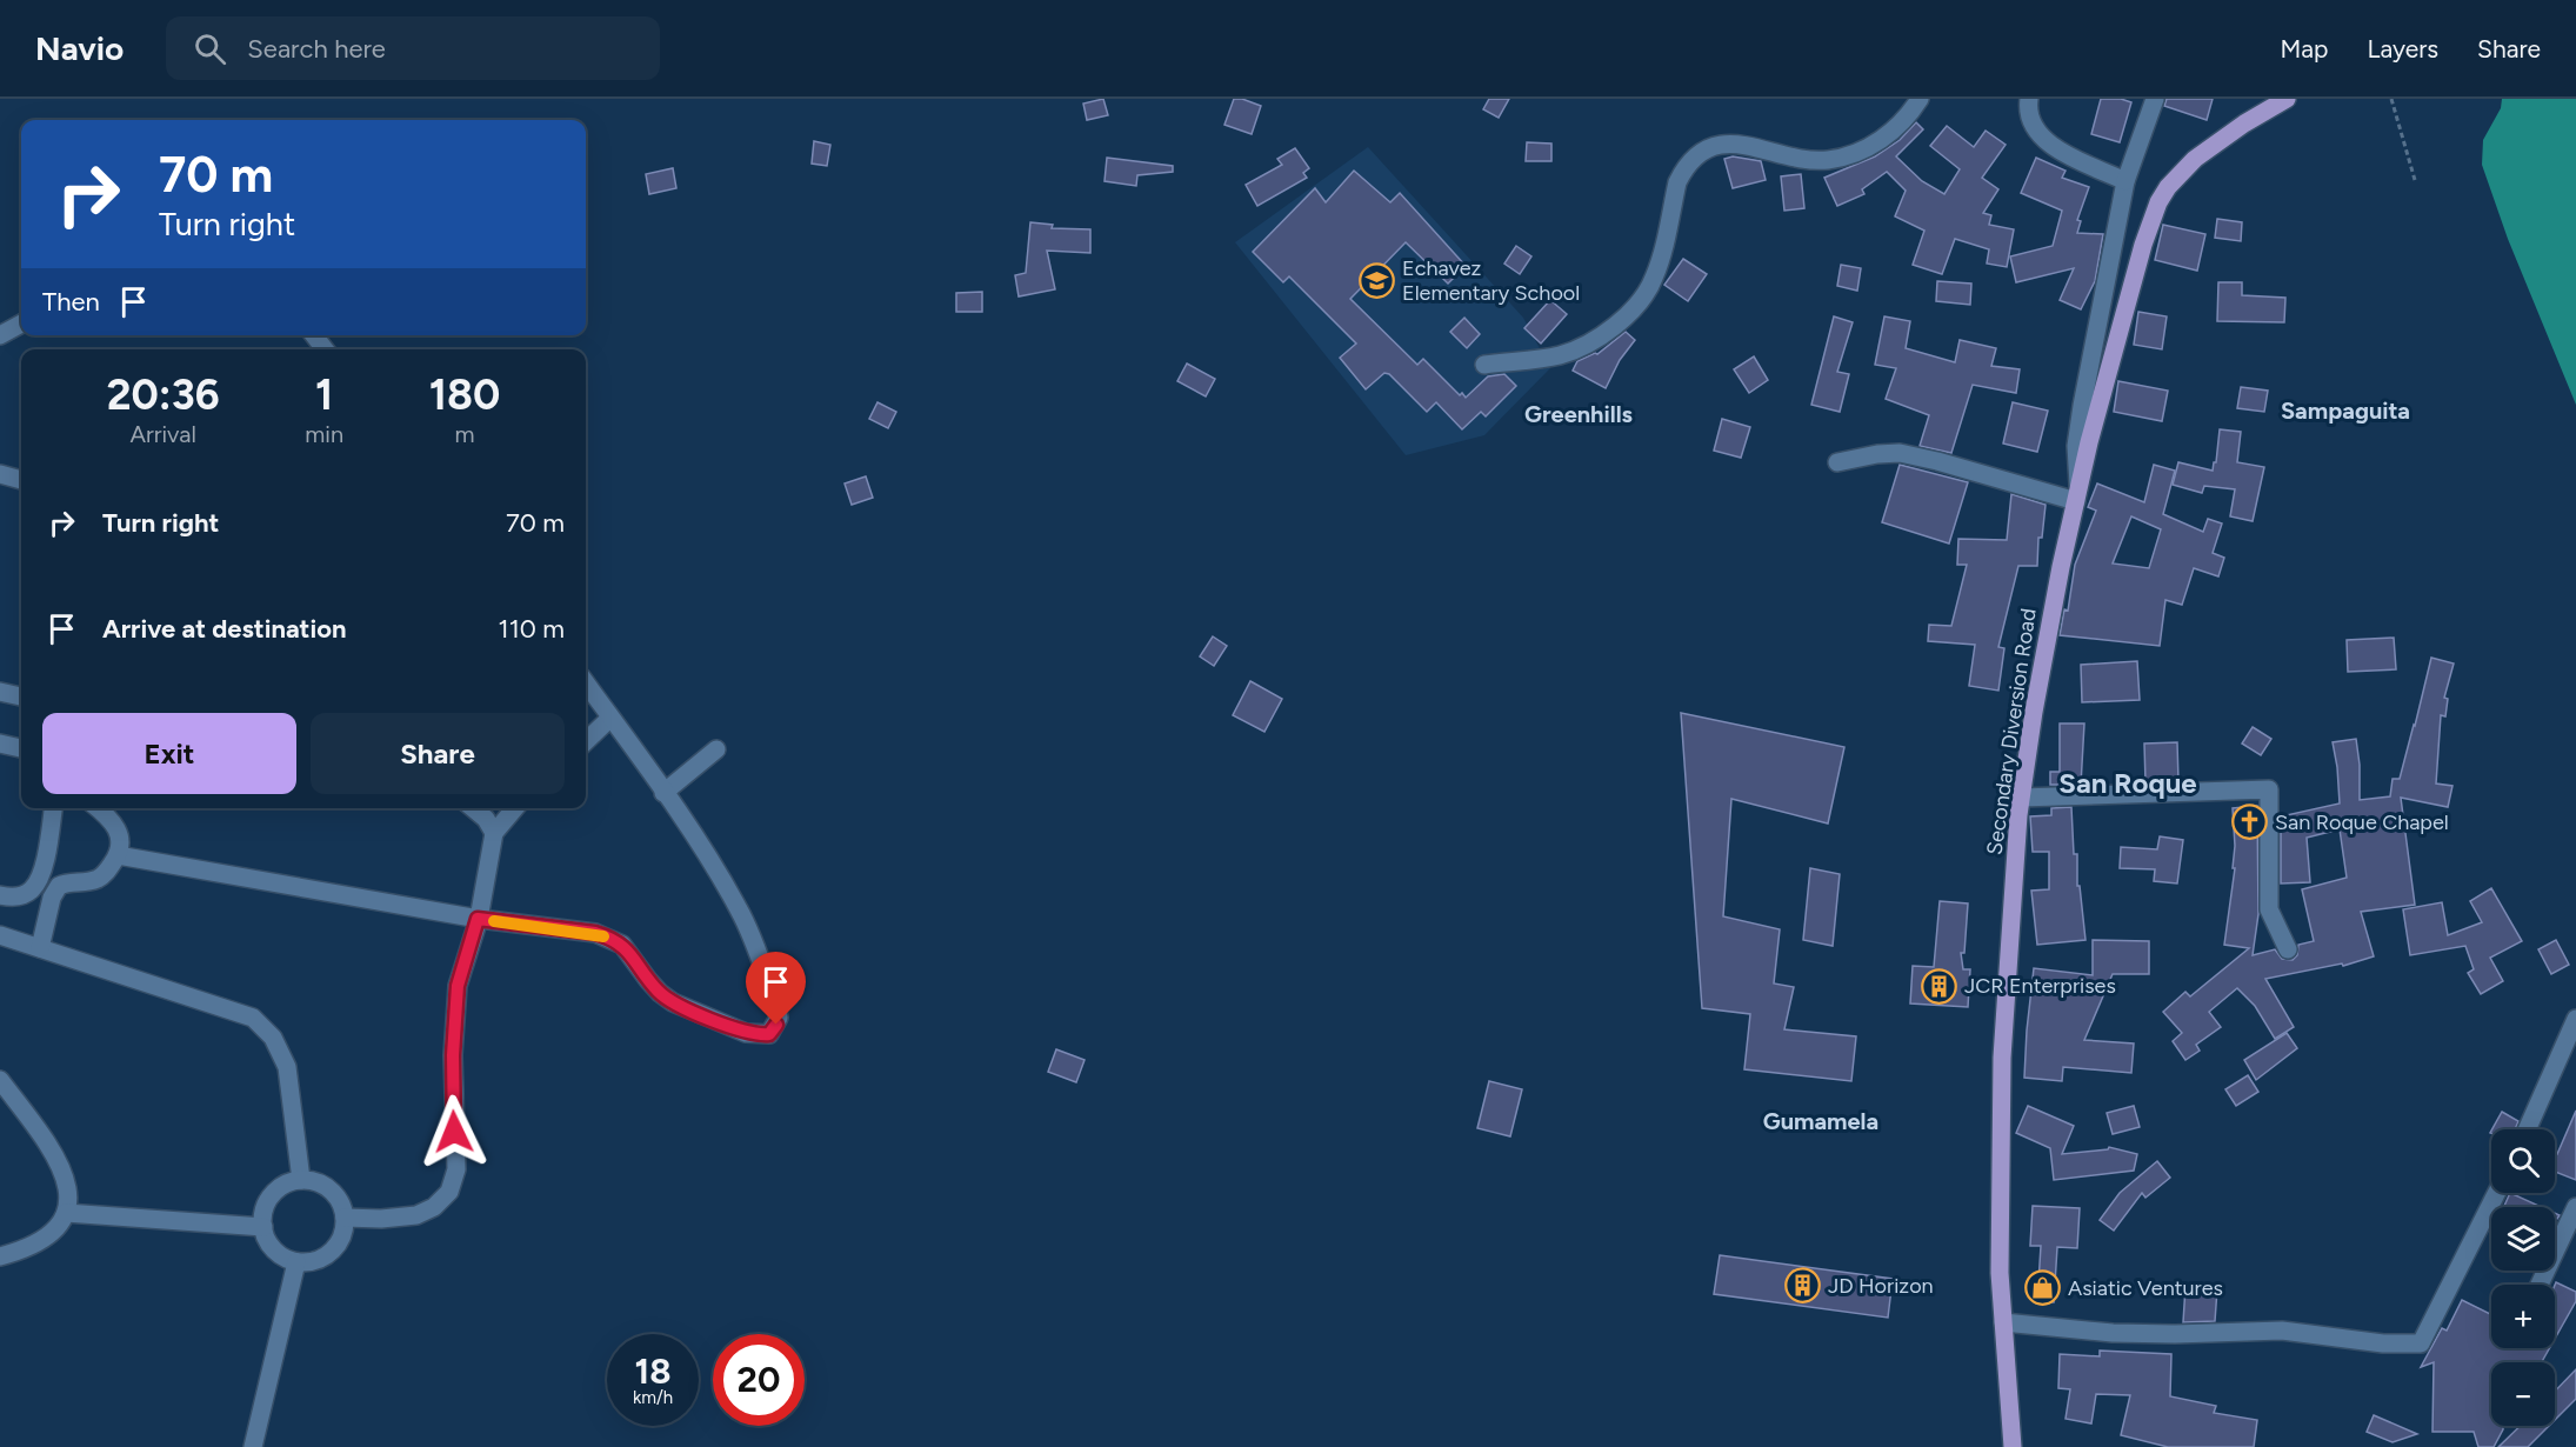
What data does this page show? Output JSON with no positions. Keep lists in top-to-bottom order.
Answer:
{
  "streets": {
    "main road": ["Secondary Diversion Road"]
  },
  "districts": [
    "Sampaguita",
    "Greenhills",
    "San Roque",
    "Gumamela"
  ],
  "places": {
    "school or university": ["Echavez Elementary School"],
    "church": ["San Roque Chapel"],
    "building": ["JCR Enterprises", "JD Horizon"],
    "shop": ["Asiatic Ventures"]
  },
  "page": {
    "header": "Navio",
    "search": "Search here",
    "nav": ["Map", "Layers", "Share"],
    "turn": ["70 m", "Turn right"],
    "then": "Then",
    "eta": [
      "20:36",
      "Arrival",
      "1",
      "min",
      "180",
      "m"
    ],
    "list": [
      {
        "name": "Turn right",
        "value": "70 m"
      },
      {
        "name": "Arrive at destination",
        "value": "110 m"
      }
    ],
    "buttons": ["Exit", "Share"],
    "map_buttons": ["+", "−"],
    "speed": "18 km/h",
    "limit": "20"
  }
}
